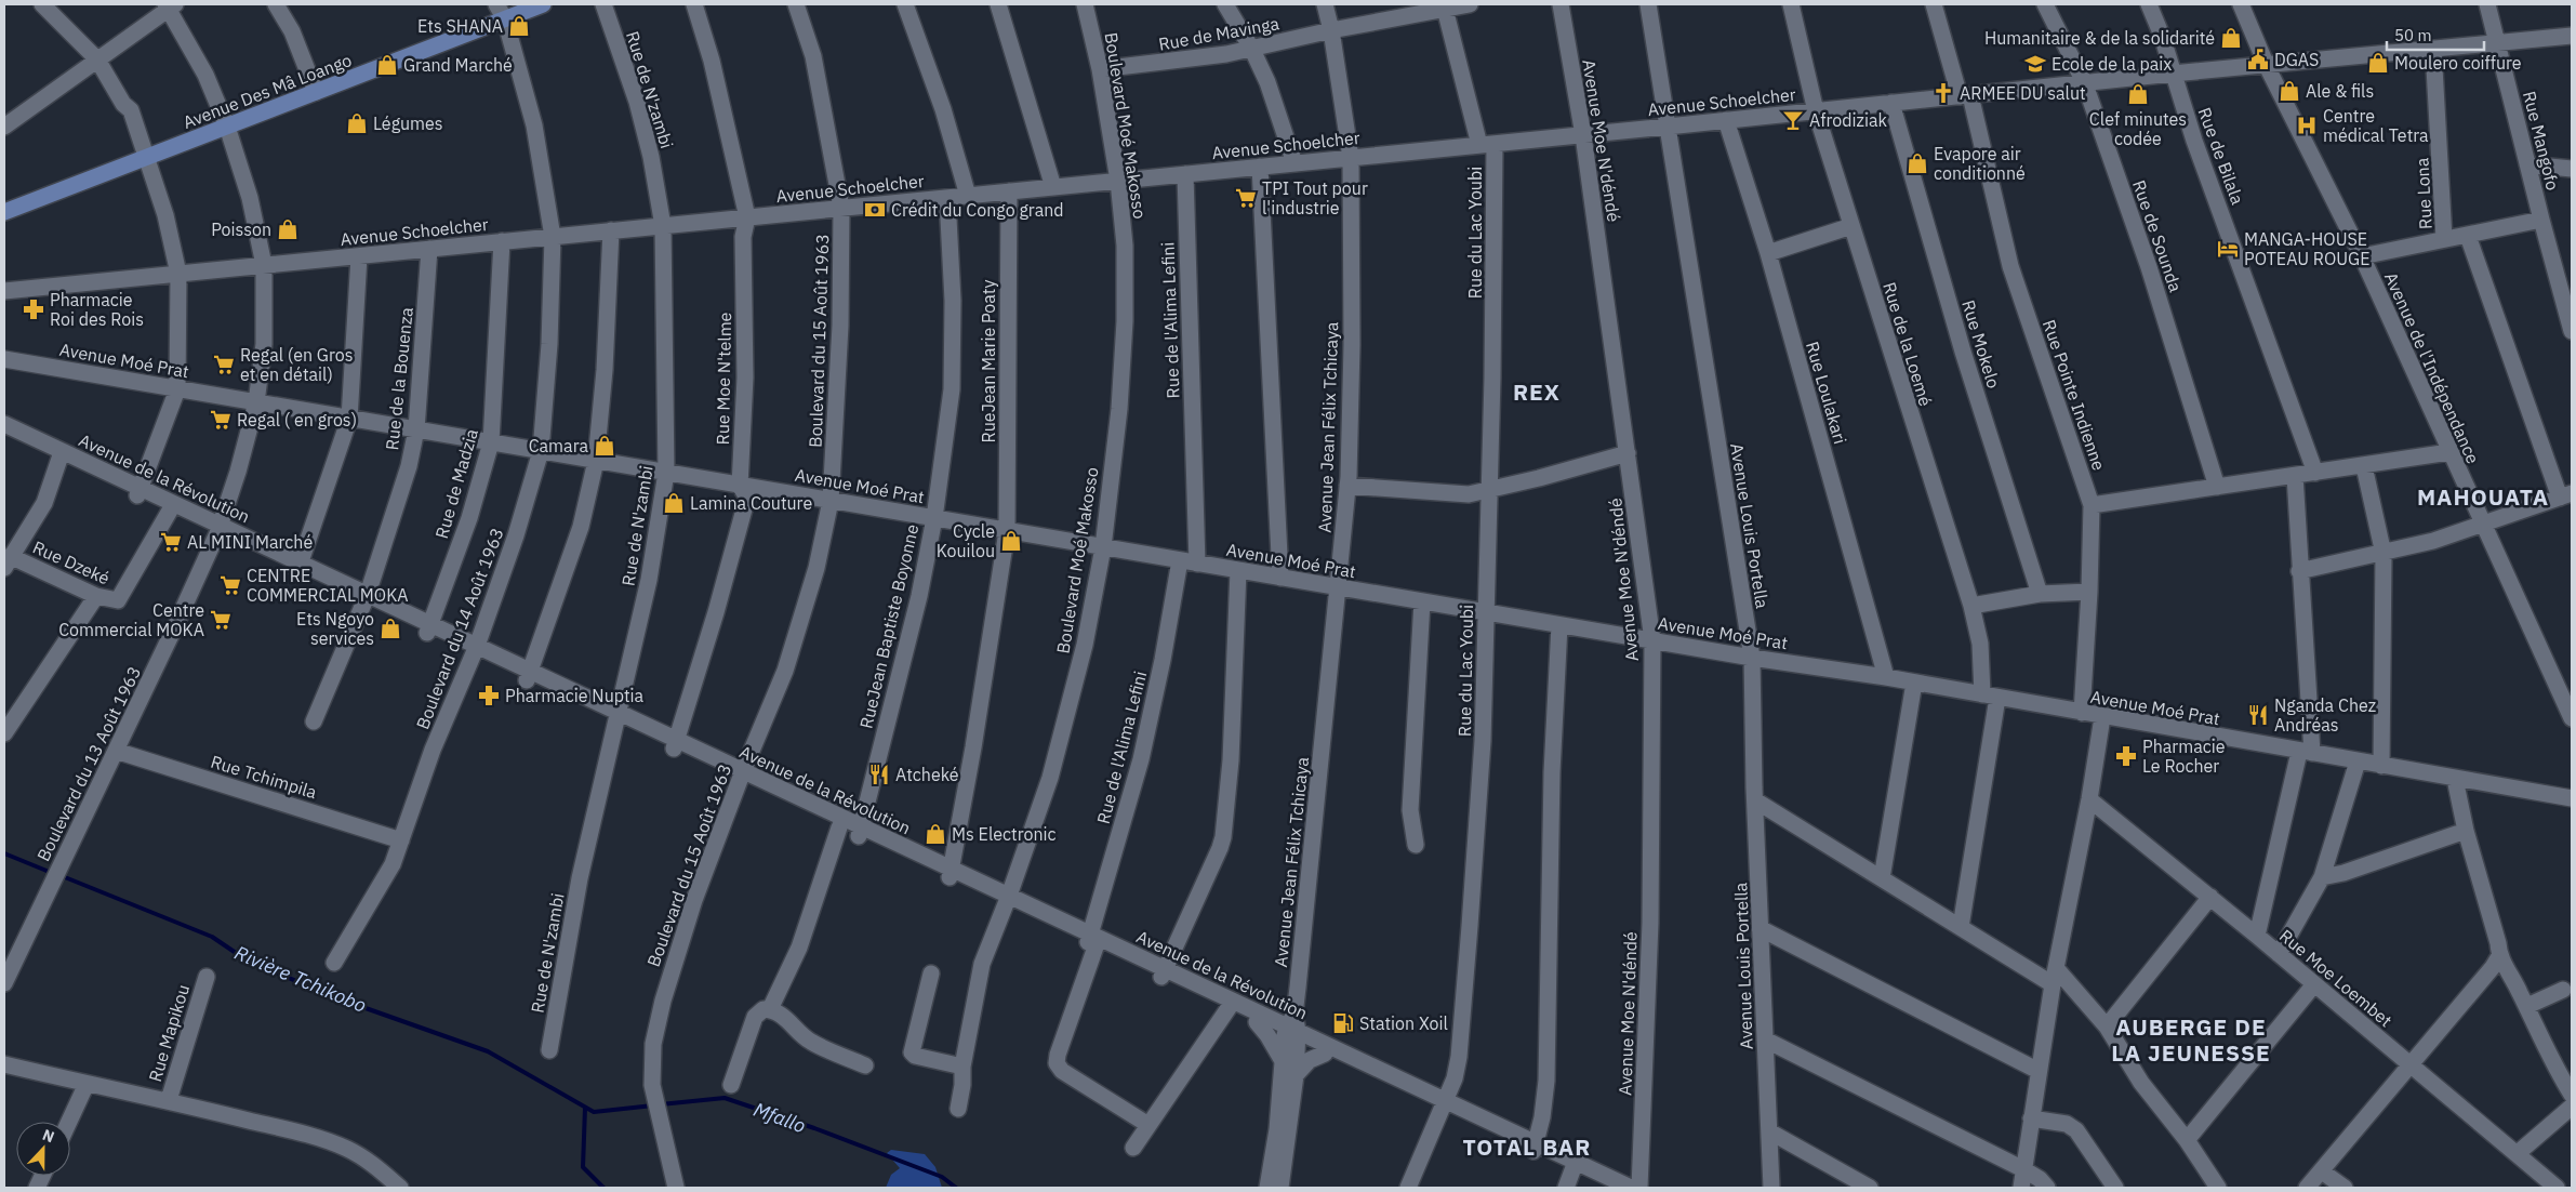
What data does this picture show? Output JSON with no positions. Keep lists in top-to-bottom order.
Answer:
{
  "streets": {
    "main road": ["Avenue Des Mâ Loango"],
    "street": [
      "Rue de Mavinga",
      "Rue de N'zambi",
      "Avenue Schoelcher",
      "Boulevard Moé Makosso",
      "Avenue Moe N'déndé",
      "Rue Mangofo",
      "Rue de Bilala",
      "Rue Lona",
      "Rue du Lac Youbi",
      "Rue de Sounda",
      "Rue de l'Alima Lefini",
      "Boulevard du 15 Août 1963",
      "Rue de la Loemé",
      "Rue Mokelo",
      "Avenue Moé Prat",
      "RueJean Marie Poaty",
      "Avenue de l'Indépendance",
      "Rue de la Bouenza",
      "Rue Moe N'telme",
      "Rue Loulakari",
      "Rue Pointe Indienne",
      "Avenue Jean Félix Tchicaya",
      "Avenue de la Révolution",
      "Rue de Madzia",
      "Avenue Louis Portella",
      "Rue Dzeké",
      "RueJean Baptiste Boyonne",
      "Boulevard du 14 Août 1963",
      "Boulevard du 13 Août 1963",
      "Rue Tchimpila",
      "Rue Moe Loembet",
      "Rue Mapikou"
    ]
  },
  "crossings": [
    ["Rue de Mavinga", "Boulevard Moé Makosso"],
    ["Rue de Mavinga", "Rue du Lac Youbi"],
    ["Rue de Mavinga", "Avenue Jean Félix Tchicaya"],
    ["Rue de N'zambi", "Avenue Schoelcher"],
    ["Rue de N'zambi", "Avenue Moé Prat"],
    ["Rue de N'zambi", "Avenue de la Révolution"],
    ["Avenue Des Mâ Loango", "Boulevard du 14 Août 1963"],
    ["Avenue Des Mâ Loango", "Boulevard du 13 Août 1963"],
    ["Avenue Schoelcher", "Boulevard Moé Makosso"],
    ["Avenue Schoelcher", "Avenue Moe N'déndé"],
    ["Avenue Schoelcher", "Rue Mangofo"],
    ["Avenue Schoelcher", "Rue de Bilala"],
    ["Avenue Schoelcher", "Rue Lona"],
    ["Avenue Schoelcher", "Rue du Lac Youbi"],
    ["Avenue Schoelcher", "Rue de Sounda"],
    ["Avenue Schoelcher", "Rue de l'Alima Lefini"],
    ["Avenue Schoelcher", "Boulevard du 15 Août 1963"],
    ["Avenue Schoelcher", "Rue de la Loemé"],
    ["Avenue Schoelcher", "Rue Mokelo"],
    ["Avenue Schoelcher", "RueJean Marie Poaty"],
    ["Avenue Schoelcher", "Avenue de l'Indépendance"],
    ["Avenue Schoelcher", "Rue de la Bouenza"],
    ["Avenue Schoelcher", "Rue Moe N'telme"],
    ["Avenue Schoelcher", "Rue Loulakari"],
    ["Avenue Schoelcher", "Rue Pointe Indienne"],
    ["Avenue Schoelcher", "Avenue Jean Félix Tchicaya"],
    ["Avenue Schoelcher", "Rue de Madzia"],
    ["Avenue Schoelcher", "Avenue Louis Portella"],
    ["Avenue Schoelcher", "RueJean Baptiste Boyonne"],
    ["Avenue Schoelcher", "Boulevard du 14 Août 1963"],
    ["Avenue Schoelcher", "Boulevard du 13 Août 1963"],
    ["Boulevard Moé Makosso", "Avenue Moé Prat"],
    ["Boulevard Moé Makosso", "Avenue de la Révolution"],
    ["Avenue Moe N'déndé", "Avenue Moé Prat"],
    ["Rue du Lac Youbi", "Avenue Moé Prat"],
    ["Rue du Lac Youbi", "Avenue de la Révolution"],
    ["Rue de l'Alima Lefini", "Avenue Moé Prat"],
    ["Rue de l'Alima Lefini", "Avenue de la Révolution"],
    ["Boulevard du 15 Août 1963", "Avenue Moé Prat"],
    ["Boulevard du 15 Août 1963", "Avenue de la Révolution"],
    ["Rue de la Loemé", "Avenue Moé Prat"],
    ["Avenue Moé Prat", "RueJean Marie Poaty"],
    ["Avenue Moé Prat", "Rue de la Bouenza"],
    ["Avenue Moé Prat", "Rue Moe N'telme"],
    ["Avenue Moé Prat", "Rue Loulakari"],
    ["Avenue Moé Prat", "Rue Pointe Indienne"],
    ["Avenue Moé Prat", "Avenue Jean Félix Tchicaya"],
    ["Avenue Moé Prat", "Rue de Madzia"],
    ["Avenue Moé Prat", "Avenue Louis Portella"],
    ["Avenue Moé Prat", "RueJean Baptiste Boyonne"],
    ["Avenue Moé Prat", "Boulevard du 14 Août 1963"],
    ["Avenue Moé Prat", "Boulevard du 13 Août 1963"],
    ["RueJean Marie Poaty", "Avenue de la Révolution"],
    ["Rue de la Bouenza", "Avenue de la Révolution"],
    ["Rue Moe N'telme", "Avenue de la Révolution"],
    ["Avenue Jean Félix Tchicaya", "Avenue de la Révolution"],
    ["Avenue de la Révolution", "Rue de Madzia"],
    ["Avenue de la Révolution", "Rue Dzeké"],
    ["Avenue de la Révolution", "RueJean Baptiste Boyonne"],
    ["Avenue de la Révolution", "Boulevard du 14 Août 1963"],
    ["Avenue de la Révolution", "Boulevard du 13 Août 1963"],
    ["Boulevard du 14 Août 1963", "Rue Tchimpila"],
    ["Boulevard du 13 Août 1963", "Rue Tchimpila"]
  ],
  "districts": [
    "REX",
    "MAHOUATA",
    "AUBERGE DE LA JEUNESSE",
    "TOTAL BAR"
  ],
  "water": ["Rivière Tchikobo", "Mfallo"],
  "places": {
    "shop": [
      "Ets SHANA",
      "Humanitaire & de la solidarité",
      "Moulero coiffure",
      "Grand Marché",
      "Ale & fils",
      "Clef minutes codée",
      "Légumes",
      "Evapore air conditionné",
      "Poisson",
      "Camara",
      "Lamina Couture",
      "Cycle Kouilou",
      "Ets Ngoyo services",
      "Ms Electronic"
    ],
    "public building": ["DGAS"],
    "school or university": ["Ecole de la paix"],
    "church": ["ARMEE DU salut"],
    "bar": ["Afrodiziak"],
    "hospital": ["Centre médical Tetra"],
    "supermarket": [
      "TPI Tout pour l'industrie",
      "Regal (en Gros et en détail)",
      "Regal ( en gros)",
      "AL MINI Marché",
      "CENTRE COMMERCIAL MOKA",
      "Centre Commercial MOKA"
    ],
    "bank": ["Crédit du Congo grand"],
    "hotel": ["MANGA-HOUSE POTEAU ROUGE"],
    "pharmacy": ["Pharmacie Roi des Rois", "Pharmacie Nuptia", "Pharmacie Le Rocher"],
    "restaurant": ["Nganda Chez Andréas", "Atcheké"],
    "fuel station": ["Station Xoil"]
  },
  "scale_bar": "50 m",
  "north": "top"
}
